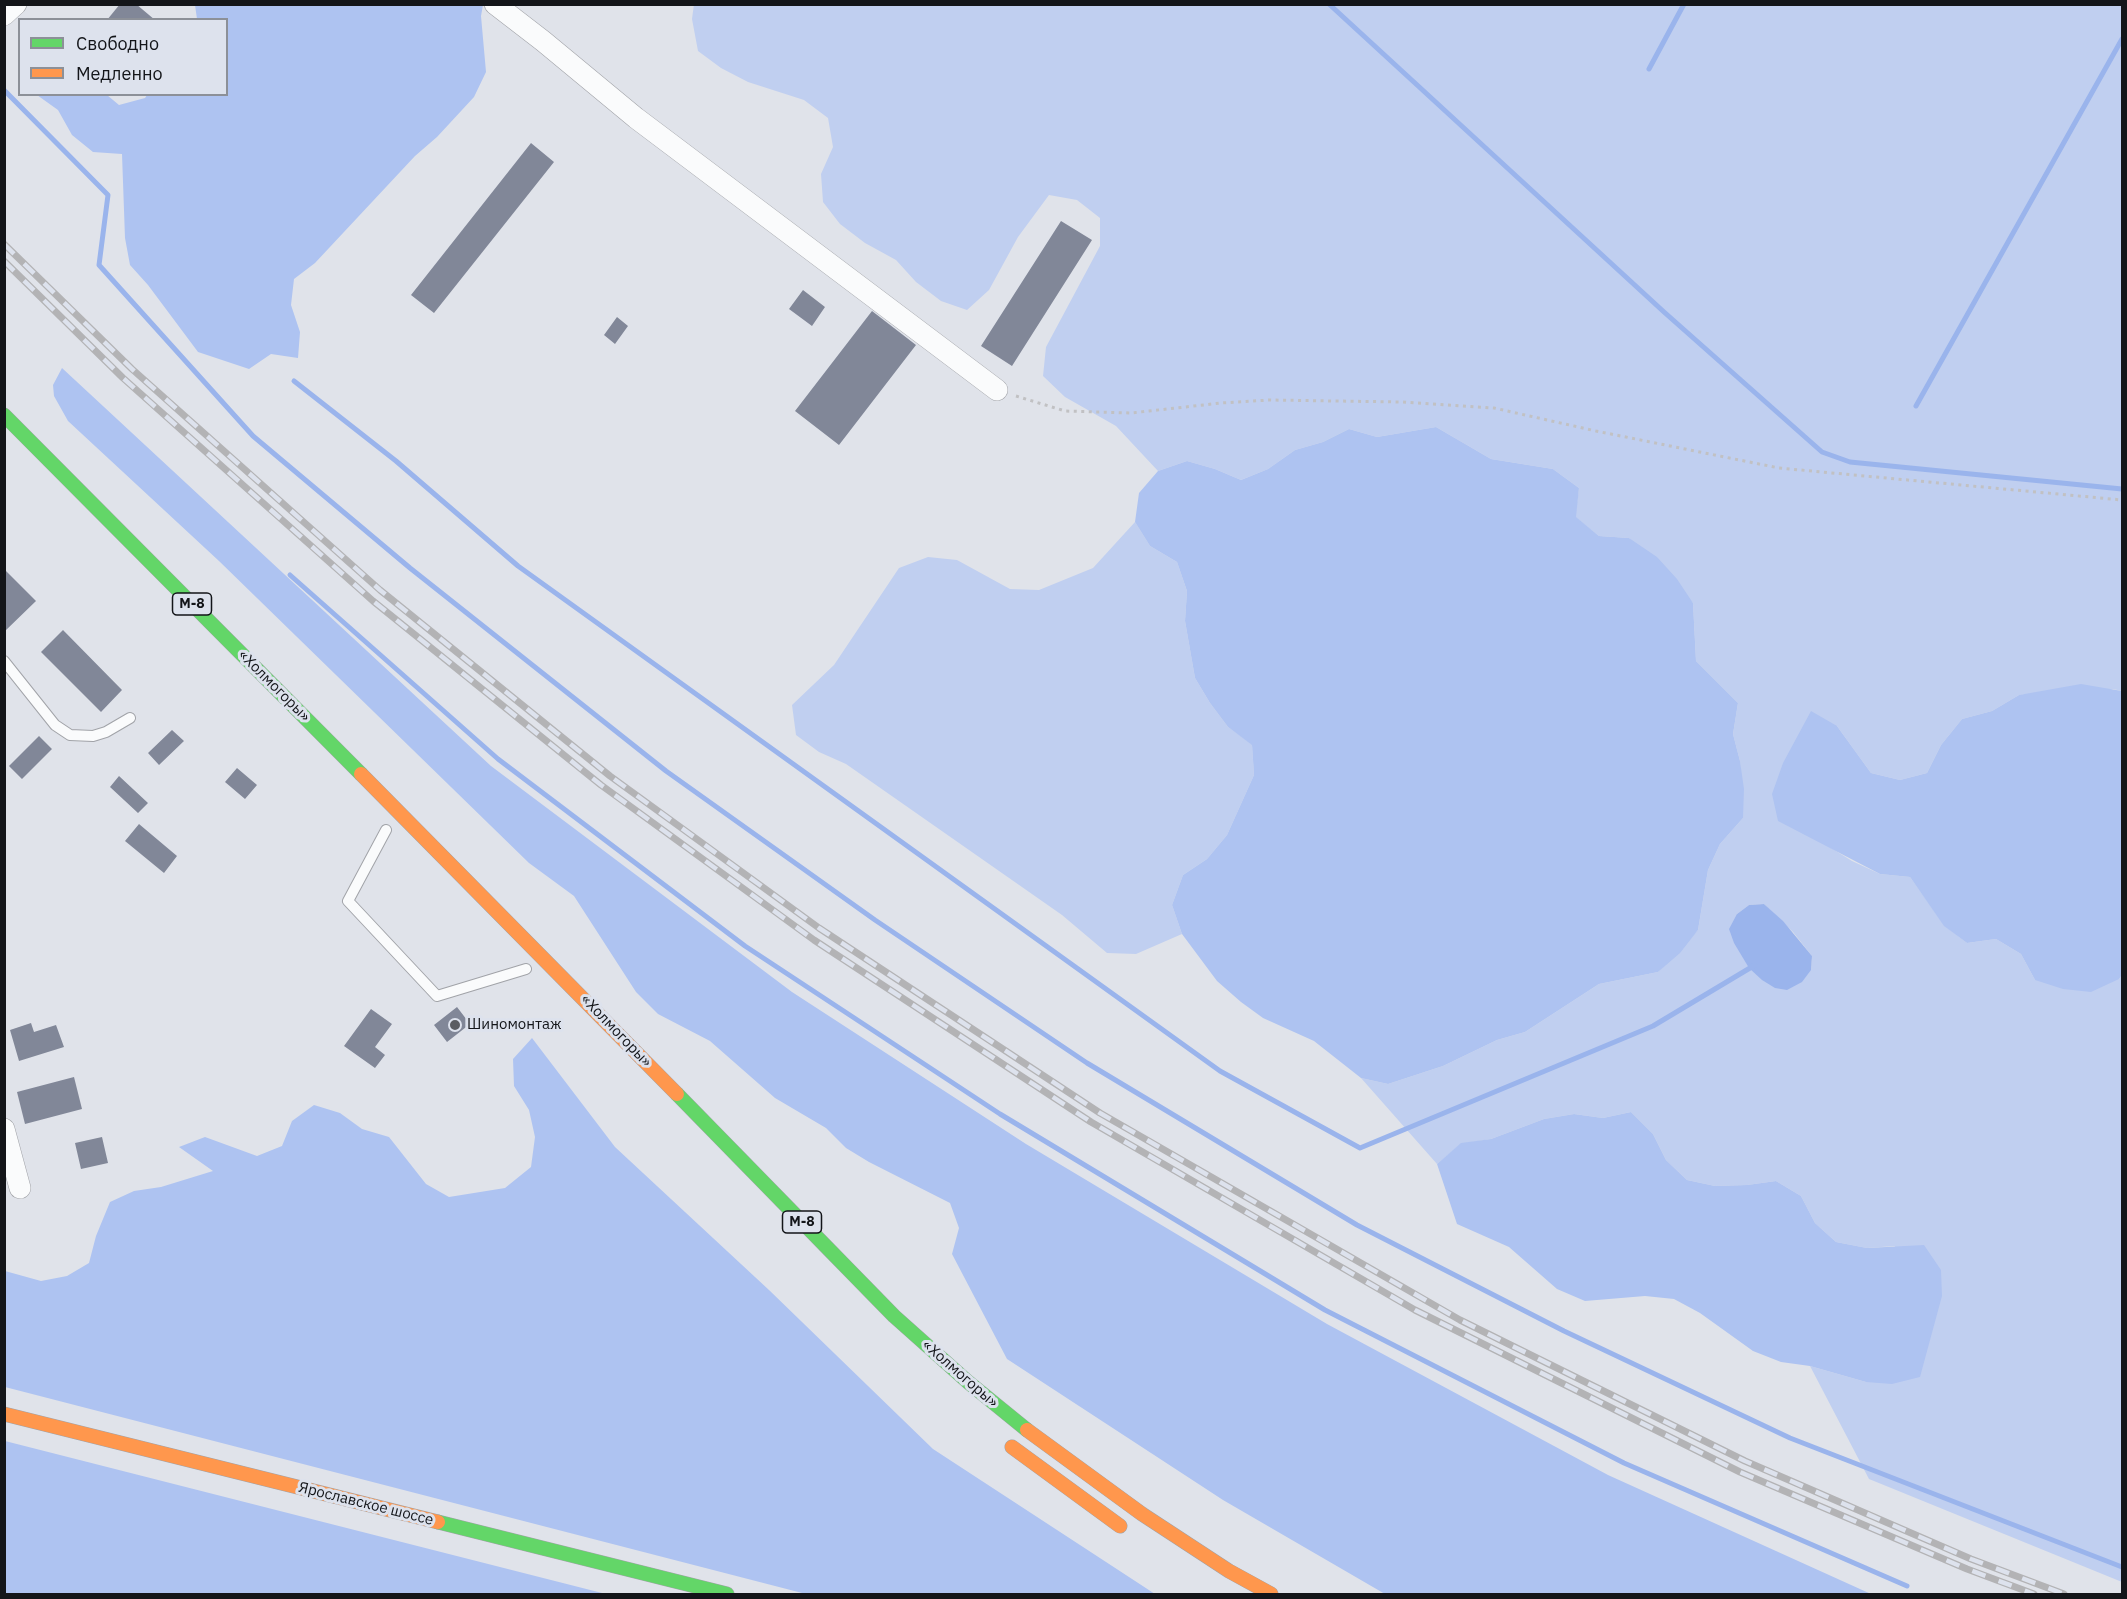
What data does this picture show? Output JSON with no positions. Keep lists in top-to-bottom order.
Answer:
{
  "streets": {
    "main road": ["М-8", "«Холмогоры»", "Ярославское шоссе"]
  },
  "places": ["Шиномонтаж"],
  "legend": ["Свободно", "Медленно"]
}
